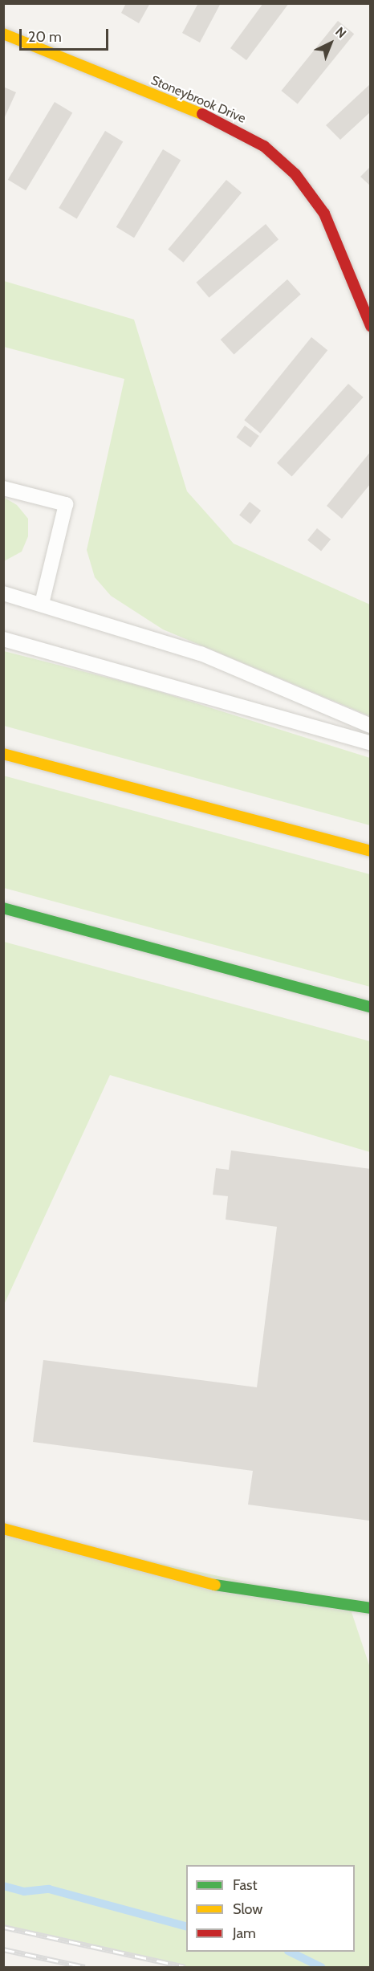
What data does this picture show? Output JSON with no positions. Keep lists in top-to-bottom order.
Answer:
{
  "streets": {
    "main road": ["Stoneybrook Drive"]
  },
  "legend": ["Fast", "Slow", "Jam"],
  "scale_bar": "20 m",
  "north": "top right"
}
